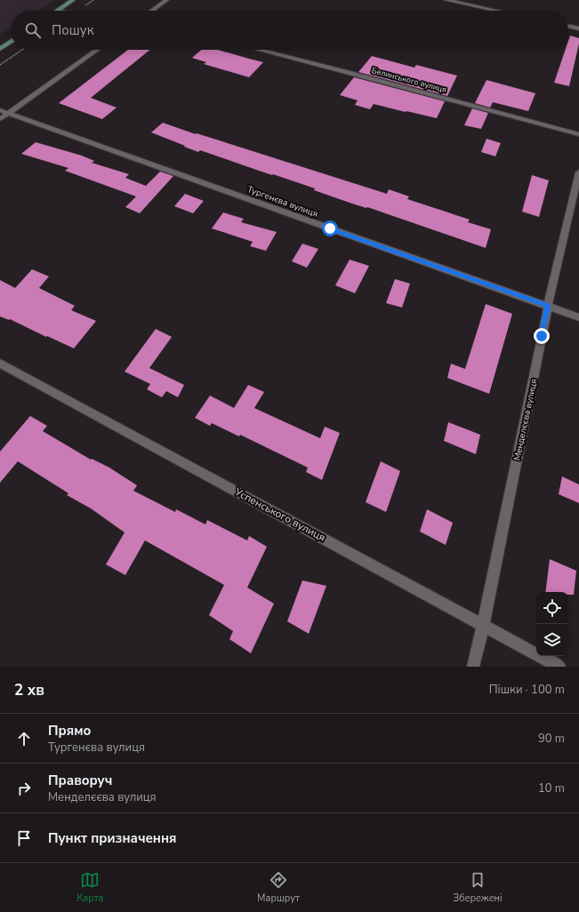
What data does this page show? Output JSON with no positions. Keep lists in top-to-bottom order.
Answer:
{
  "streets": {
    "street": [
      "Белинського вулиця",
      "Тургенєва вулиця",
      "Менделєєва вулиця",
      "Успенського вулиця"
    ]
  },
  "crossings": [
    ["Тургенєва вулиця", "Менделєєва вулиця"],
    ["Менделєєва вулиця", "Успенського вулиця"]
  ],
  "page": {
    "search": "Пошук",
    "heading": ["2 хв", "Пішки · 100 m"],
    "list": [
      ["Прямо", "Тургенєва вулиця", "90 m"],
      ["Праворуч", "Менделєєва вулиця", "10 m"],
      "Пункт призначення"
    ],
    "nav": ["Карта", "Маршрут", "Збережені"]
  }
}
